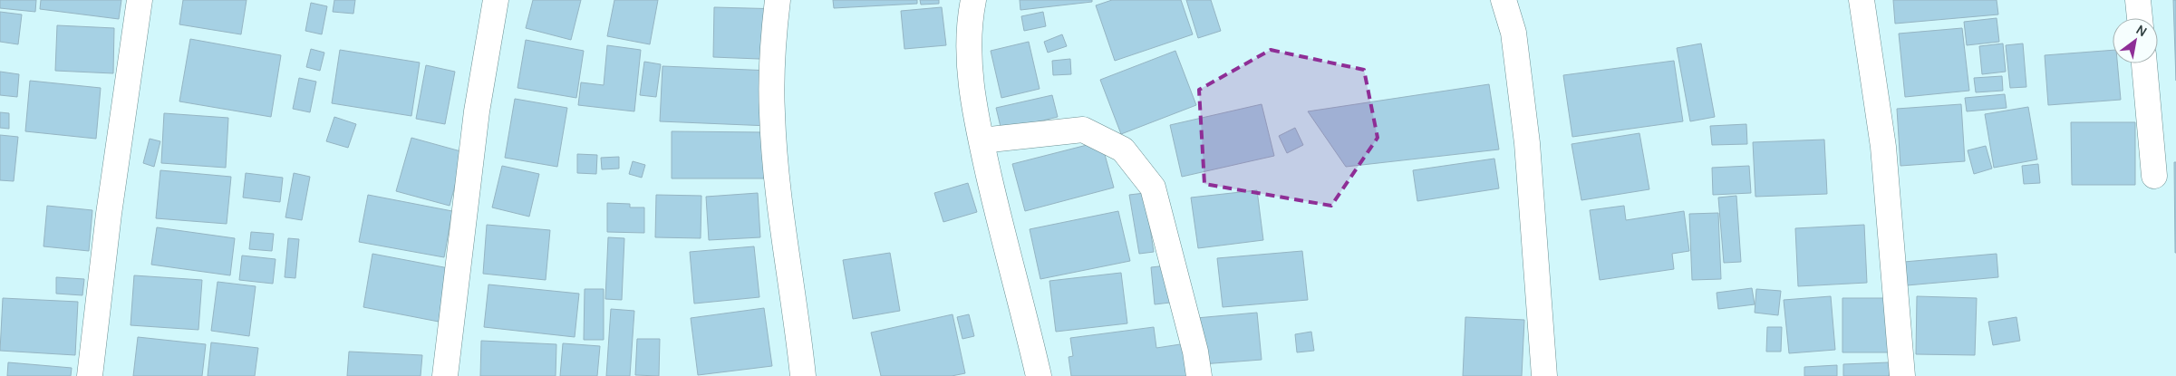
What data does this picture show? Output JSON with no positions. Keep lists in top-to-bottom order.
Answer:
{
  "north": "top right"
}
